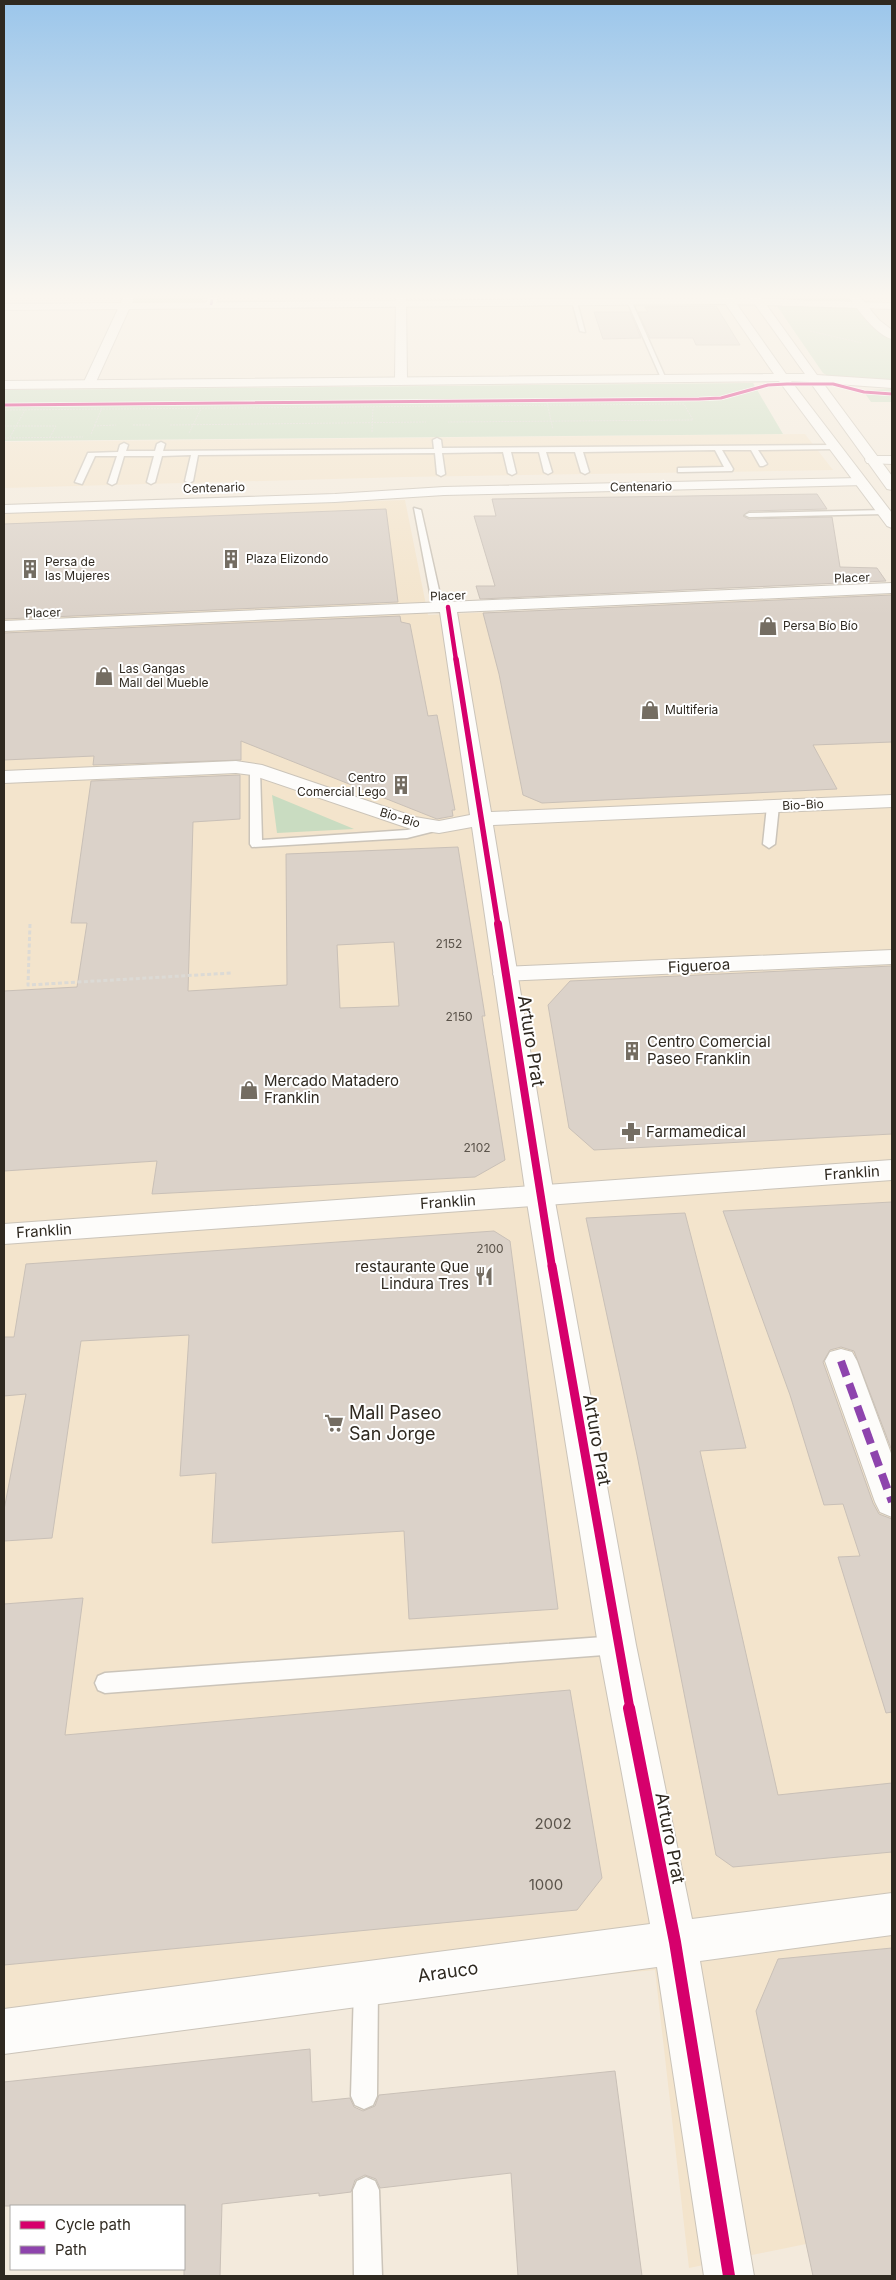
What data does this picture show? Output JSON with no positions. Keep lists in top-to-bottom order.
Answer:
{
  "streets": {
    "street": [
      "Centenario",
      "Placer",
      "Bio-Bio",
      "Figueroa",
      "Arturo Prat",
      "Franklin",
      "Arauco"
    ]
  },
  "crossings": [
    ["Placer", "Arturo Prat"],
    ["Bio-Bio", "Arturo Prat"],
    ["Figueroa", "Arturo Prat"],
    ["Arturo Prat", "Franklin"],
    ["Arturo Prat", "Arauco"]
  ],
  "places": {
    "building": [
      "Plaza Elizondo",
      "Persa de las Mujeres",
      "Centro Comercial Lego",
      "Centro Comercial Paseo Franklin"
    ],
    "shop": [
      "Persa Bío Bío",
      "Las Gangas Mall del Mueble",
      "Multiferia",
      "Mercado Matadero Franklin"
    ],
    "pharmacy": ["Farmamedical"],
    "restaurant": ["restaurante Que Lindura Tres"],
    "supermarket": ["Mall Paseo San Jorge"]
  },
  "house_numbers": [
    "2152",
    "2150",
    "2102",
    "2100",
    "2002",
    "1000"
  ],
  "legend": ["Cycle path", "Path"]
}
